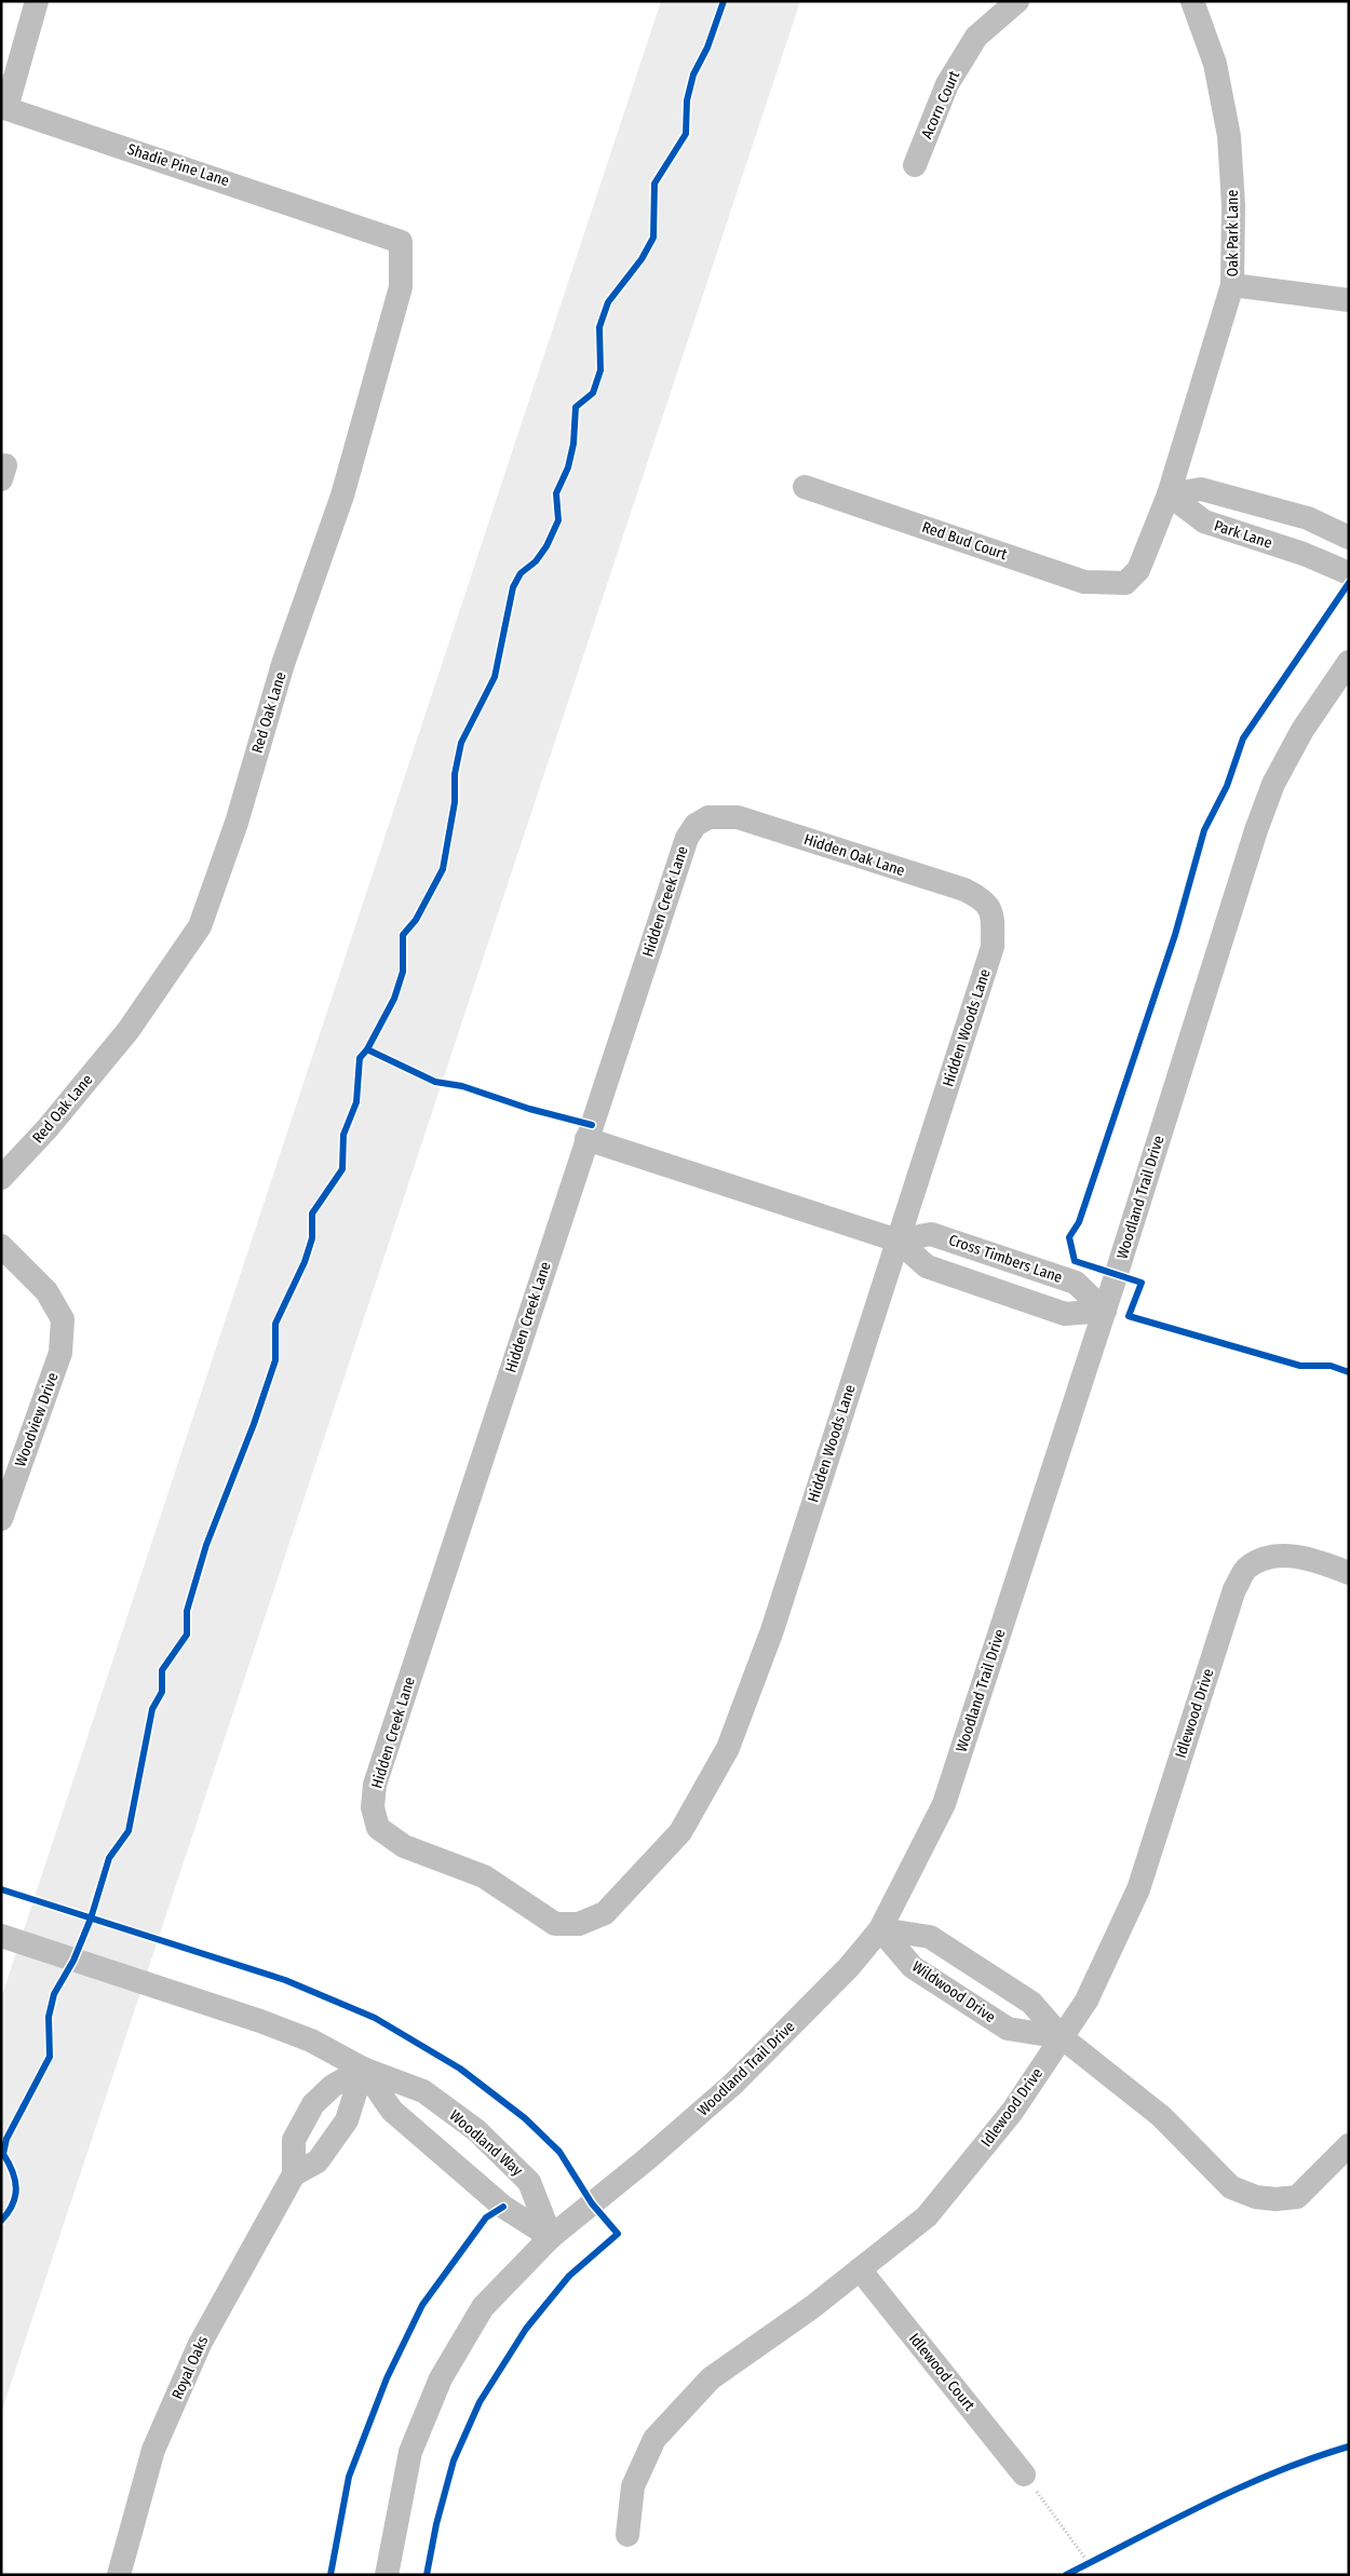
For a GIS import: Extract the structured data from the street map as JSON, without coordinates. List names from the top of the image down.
{
  "streets": {
    "street": [
      "Acorn Court",
      "Shadie Pine Lane",
      "Oak Park Lane",
      "Park Lane",
      "Red Bud Court",
      "Red Oak Lane",
      "Hidden Oak Lane",
      "Hidden Creek Lane",
      "Hidden Woods Lane",
      "Woodland Trail Drive",
      "Cross Timbers Lane",
      "Woodview Drive",
      "Idlewood Drive",
      "Wildwood Drive",
      "Woodland Way",
      "Royal Oaks",
      "Idlewood Court"
    ]
  },
  "crossings": [
    ["Shadie Pine Lane", "Red Oak Lane"],
    ["Oak Park Lane", "Park Lane"],
    ["Oak Park Lane", "Red Bud Court"],
    ["Hidden Oak Lane", "Hidden Creek Lane"],
    ["Hidden Oak Lane", "Hidden Woods Lane"],
    ["Hidden Creek Lane", "Hidden Woods Lane"],
    ["Hidden Creek Lane", "Cross Timbers Lane"],
    ["Hidden Woods Lane", "Cross Timbers Lane"],
    ["Woodland Trail Drive", "Cross Timbers Lane"],
    ["Woodland Trail Drive", "Wildwood Drive"],
    ["Woodland Trail Drive", "Woodland Way"],
    ["Idlewood Drive", "Wildwood Drive"],
    ["Idlewood Drive", "Idlewood Court"],
    ["Woodland Way", "Royal Oaks"]
  ]
}
